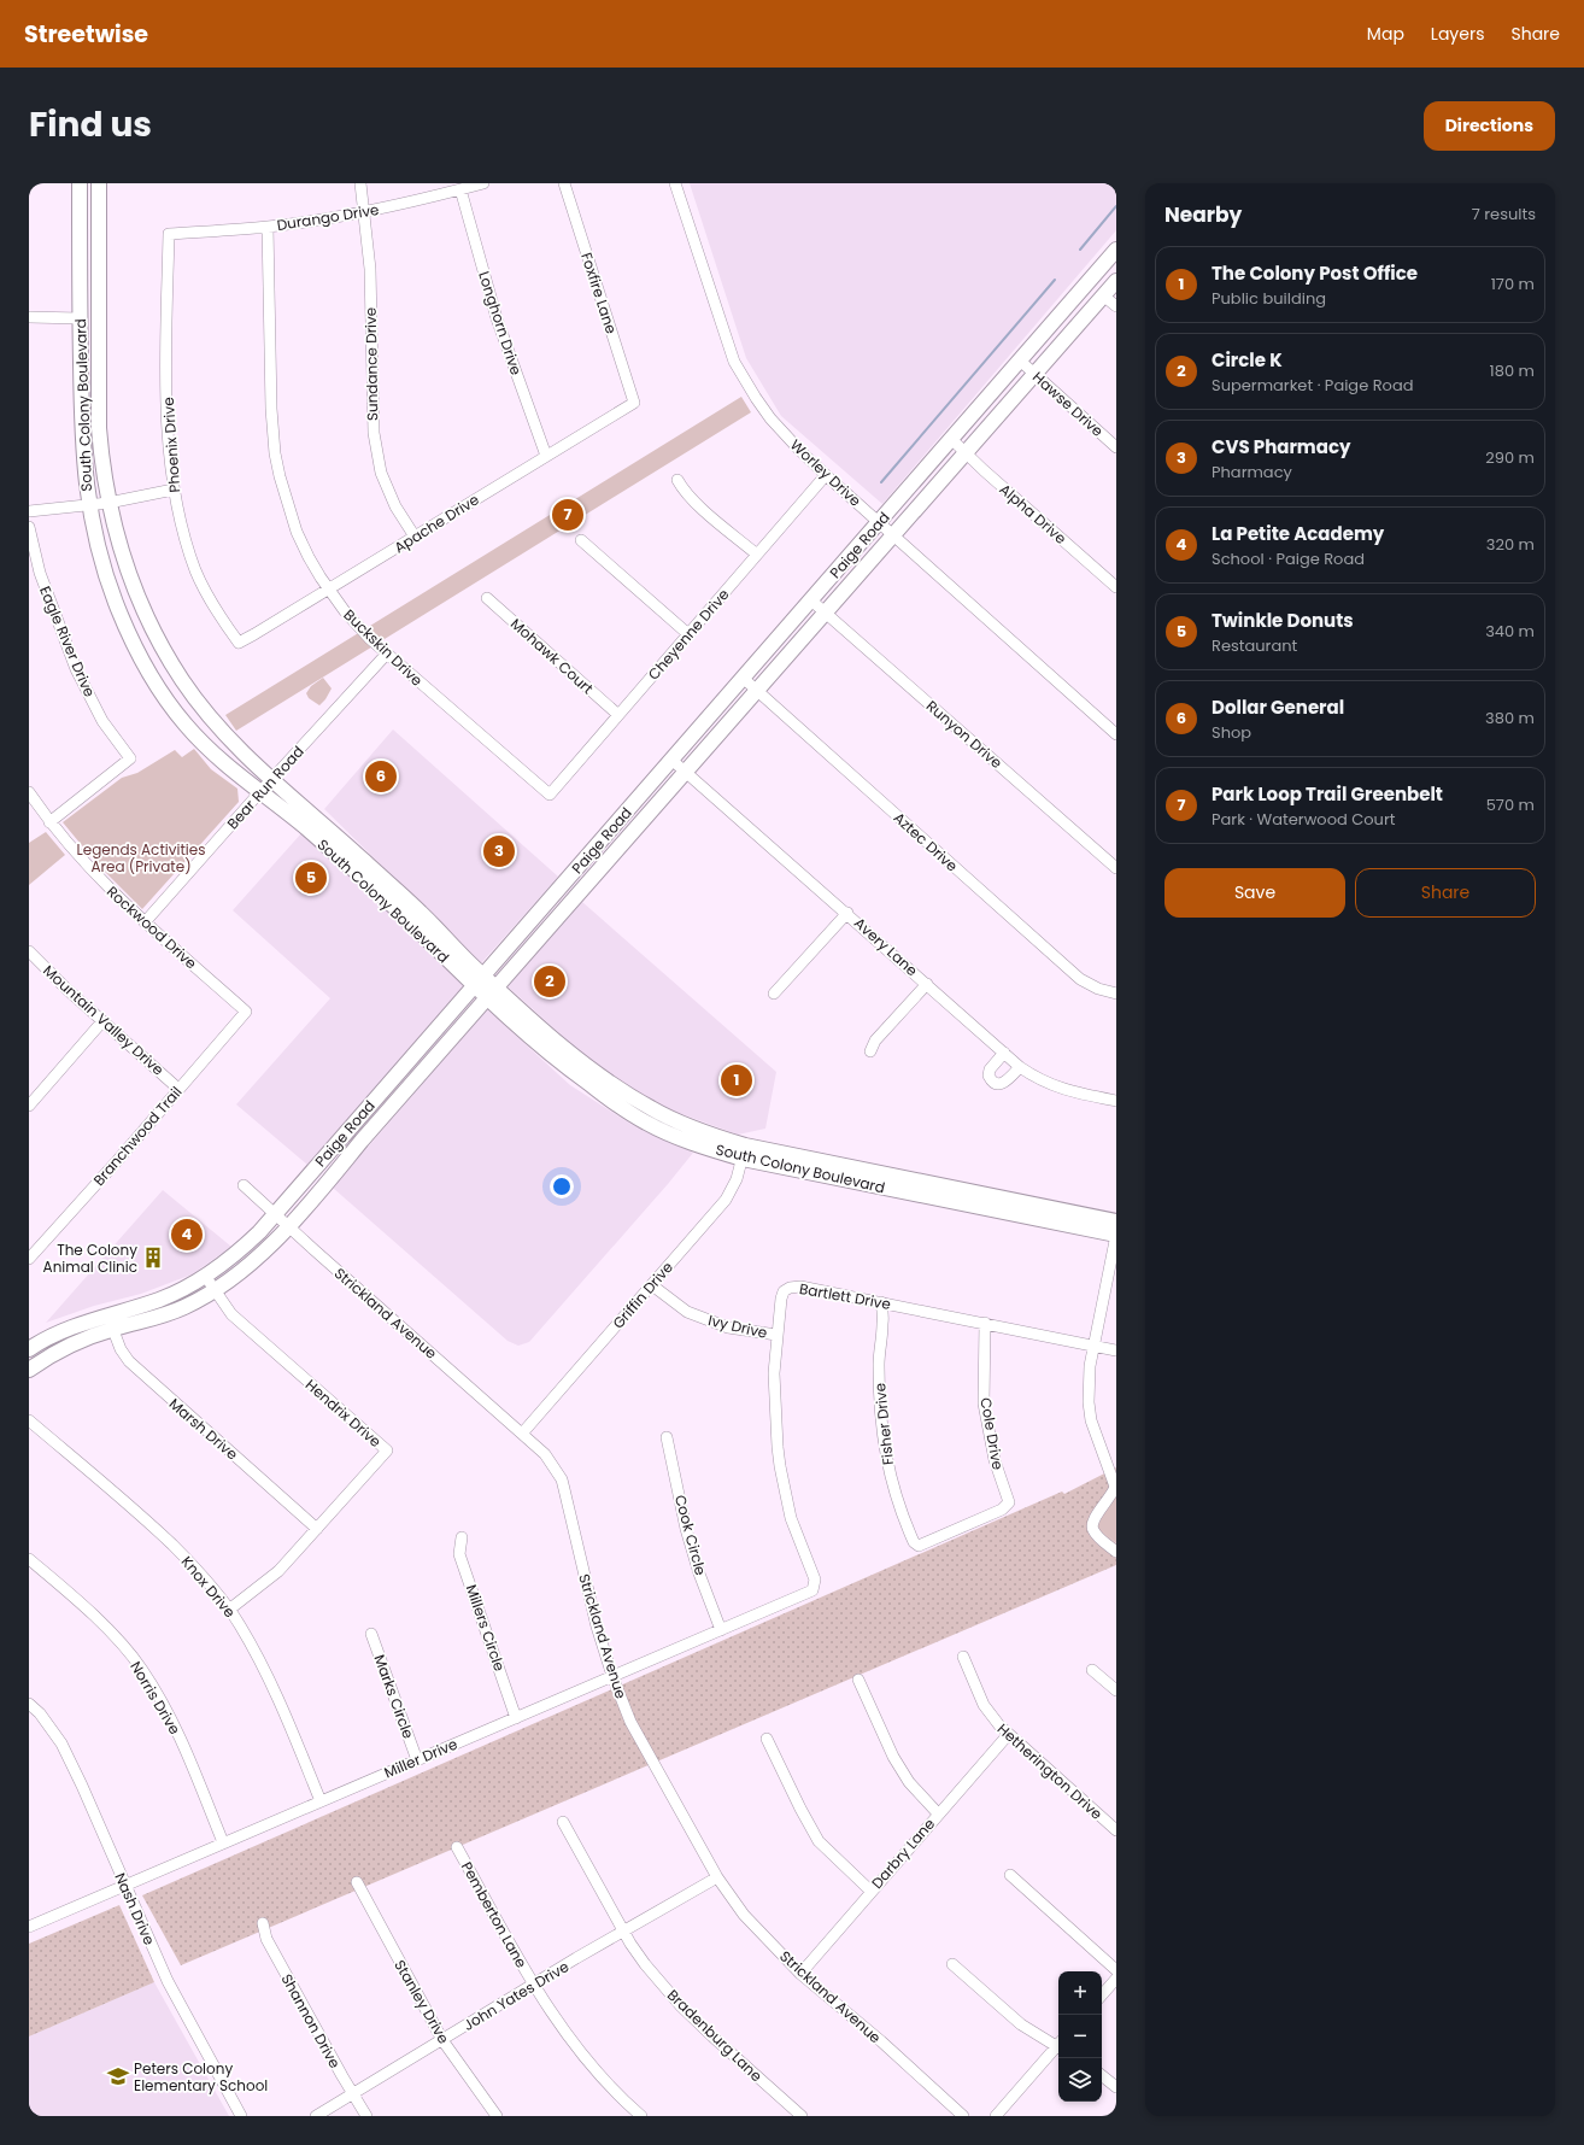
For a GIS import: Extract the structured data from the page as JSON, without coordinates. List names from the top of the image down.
{
  "streets": {
    "main road": ["South Colony Boulevard", "Paige Road"],
    "street": [
      "Durango Drive",
      "Foxfire Lane",
      "Longhorn Drive",
      "Sundance Drive",
      "Hawse Drive",
      "Phoenix Drive",
      "Worley Drive",
      "Alpha Drive",
      "Apache Drive",
      "Cheyenne Drive",
      "Eagle River Drive",
      "Buckskin Drive",
      "Mohawk Court",
      "Runyon Drive",
      "Bear Run Road",
      "Aztec Drive",
      "Rockwood Drive",
      "Avery Lane",
      "Mountain Valley Drive",
      "Branchwood Trail",
      "Griffin Drive",
      "Bartlett Drive",
      "Strickland Avenue",
      "Ivy Drive",
      "Hendrix Drive",
      "Fisher Drive",
      "Marsh Drive",
      "Cole Drive",
      "Cook Circle",
      "Knox Drive",
      "Millers Circle",
      "Marks Circle",
      "Norris Drive",
      "Miller Drive",
      "Hetherington Drive",
      "Darbry Lane",
      "Nash Drive",
      "Pemberton Lane",
      "John Yates Drive",
      "Stanley Drive",
      "Shannon Drive",
      "Bradenburg Lane"
    ]
  },
  "crossings": [
    ["Durango Drive", "Longhorn Drive"],
    ["Durango Drive", "Sundance Drive"],
    ["Durango Drive", "Phoenix Drive"],
    ["Durango Drive", "Buckskin Drive"],
    ["Foxfire Lane", "Apache Drive"],
    ["Longhorn Drive", "Apache Drive"],
    ["Sundance Drive", "Apache Drive"],
    ["Hawse Drive", "Paige Road"],
    ["South Colony Boulevard", "Paige Road"],
    ["South Colony Boulevard", "Bear Run Road"],
    ["South Colony Boulevard", "Griffin Drive"],
    ["Phoenix Drive", "Apache Drive"],
    ["Worley Drive", "Paige Road"],
    ["Worley Drive", "Cheyenne Drive"],
    ["Alpha Drive", "Paige Road"],
    ["Apache Drive", "Buckskin Drive"],
    ["Paige Road", "Runyon Drive"],
    ["Paige Road", "Aztec Drive"],
    ["Paige Road", "Avery Lane"],
    ["Paige Road", "Strickland Avenue"],
    ["Paige Road", "Hendrix Drive"],
    ["Paige Road", "Marsh Drive"],
    ["Cheyenne Drive", "Buckskin Drive"],
    ["Cheyenne Drive", "Mohawk Court"],
    ["Eagle River Drive", "Rockwood Drive"],
    ["Buckskin Drive", "Bear Run Road"],
    ["Bear Run Road", "Rockwood Drive"],
    ["Rockwood Drive", "Branchwood Trail"],
    ["Mountain Valley Drive", "Branchwood Trail"],
    ["Griffin Drive", "Strickland Avenue"],
    ["Griffin Drive", "Ivy Drive"],
    ["Bartlett Drive", "Ivy Drive"],
    ["Bartlett Drive", "Fisher Drive"],
    ["Bartlett Drive", "Cole Drive"],
    ["Bartlett Drive", "Miller Drive"],
    ["Strickland Avenue", "Miller Drive"],
    ["Strickland Avenue", "Darbry Lane"],
    ["Strickland Avenue", "John Yates Drive"],
    ["Hendrix Drive", "Marsh Drive"],
    ["Hendrix Drive", "Knox Drive"],
    ["Fisher Drive", "Cole Drive"],
    ["Cook Circle", "Miller Drive"],
    ["Knox Drive", "Miller Drive"],
    ["Millers Circle", "Miller Drive"],
    ["Marks Circle", "Miller Drive"],
    ["Norris Drive", "Miller Drive"],
    ["Miller Drive", "Nash Drive"],
    ["Hetherington Drive", "Darbry Lane"],
    ["Pemberton Lane", "John Yates Drive"],
    ["John Yates Drive", "Stanley Drive"],
    ["John Yates Drive", "Shannon Drive"],
    ["John Yates Drive", "Bradenburg Lane"]
  ],
  "parks": ["Legends Activities Area (Private)"],
  "places": {
    "building": ["The Colony Animal Clinic"],
    "school or university": ["Peters Colony Elementary School"]
  },
  "page": {
    "header": "Streetwise",
    "nav": ["Map", "Layers", "Share"],
    "title": "Find us",
    "buttons": [
      "Directions",
      ["Save", "Share"]
    ],
    "heading": ["Nearby", "7 results"],
    "list": [
      {
        "mark": "1",
        "name": "The Colony Post Office",
        "note": "Public building",
        "value": "170 m"
      },
      {
        "mark": "2",
        "name": "Circle K",
        "note": "Supermarket · Paige Road",
        "value": "180 m"
      },
      {
        "mark": "3",
        "name": "CVS Pharmacy",
        "note": "Pharmacy",
        "value": "290 m"
      },
      {
        "mark": "4",
        "name": "La Petite Academy",
        "note": "School · Paige Road",
        "value": "320 m"
      },
      {
        "mark": "5",
        "name": "Twinkle Donuts",
        "note": "Restaurant",
        "value": "340 m"
      },
      {
        "mark": "6",
        "name": "Dollar General",
        "note": "Shop",
        "value": "380 m"
      },
      {
        "mark": "7",
        "name": "Park Loop Trail Greenbelt",
        "note": "Park · Waterwood Court",
        "value": "570 m"
      }
    ],
    "pins": [
      "7",
      "6",
      "3",
      "5",
      "2",
      "1",
      "4"
    ],
    "map_buttons": ["+", "−"]
  }
}
